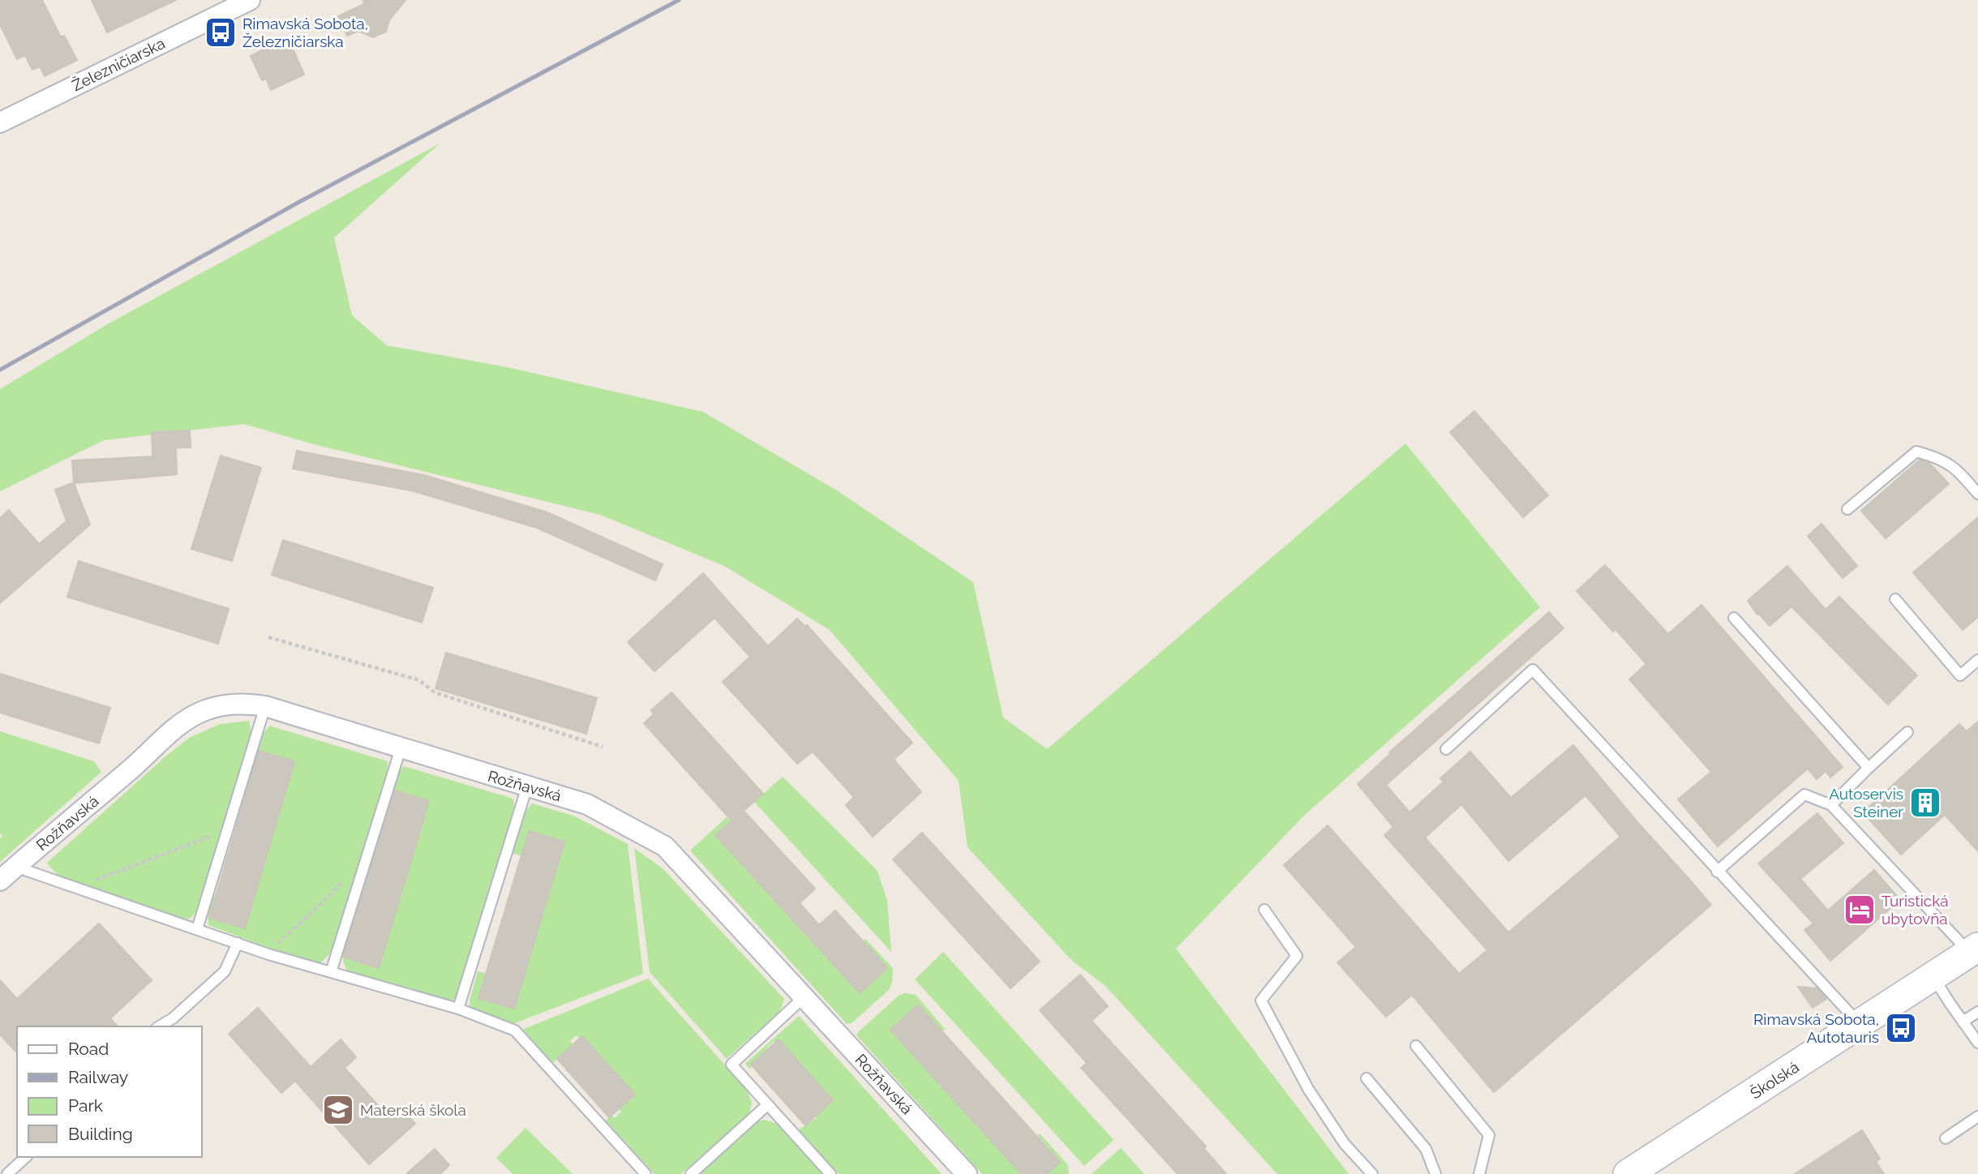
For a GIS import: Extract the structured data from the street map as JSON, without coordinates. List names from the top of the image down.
{
  "streets": {
    "main road": ["Školská"],
    "street": ["Železničiarska", "Rožňavská"]
  },
  "places": {
    "bus stop": ["Rimavská Sobota, Železničiarska", "Rimavská Sobota, Autotauris"],
    "building": ["Autoservis Steiner"],
    "hotel": ["Turistická ubytovňa"],
    "school or university": ["Materská škola"]
  },
  "legend": [
    "Road",
    "Railway",
    "Park",
    "Building"
  ]
}
